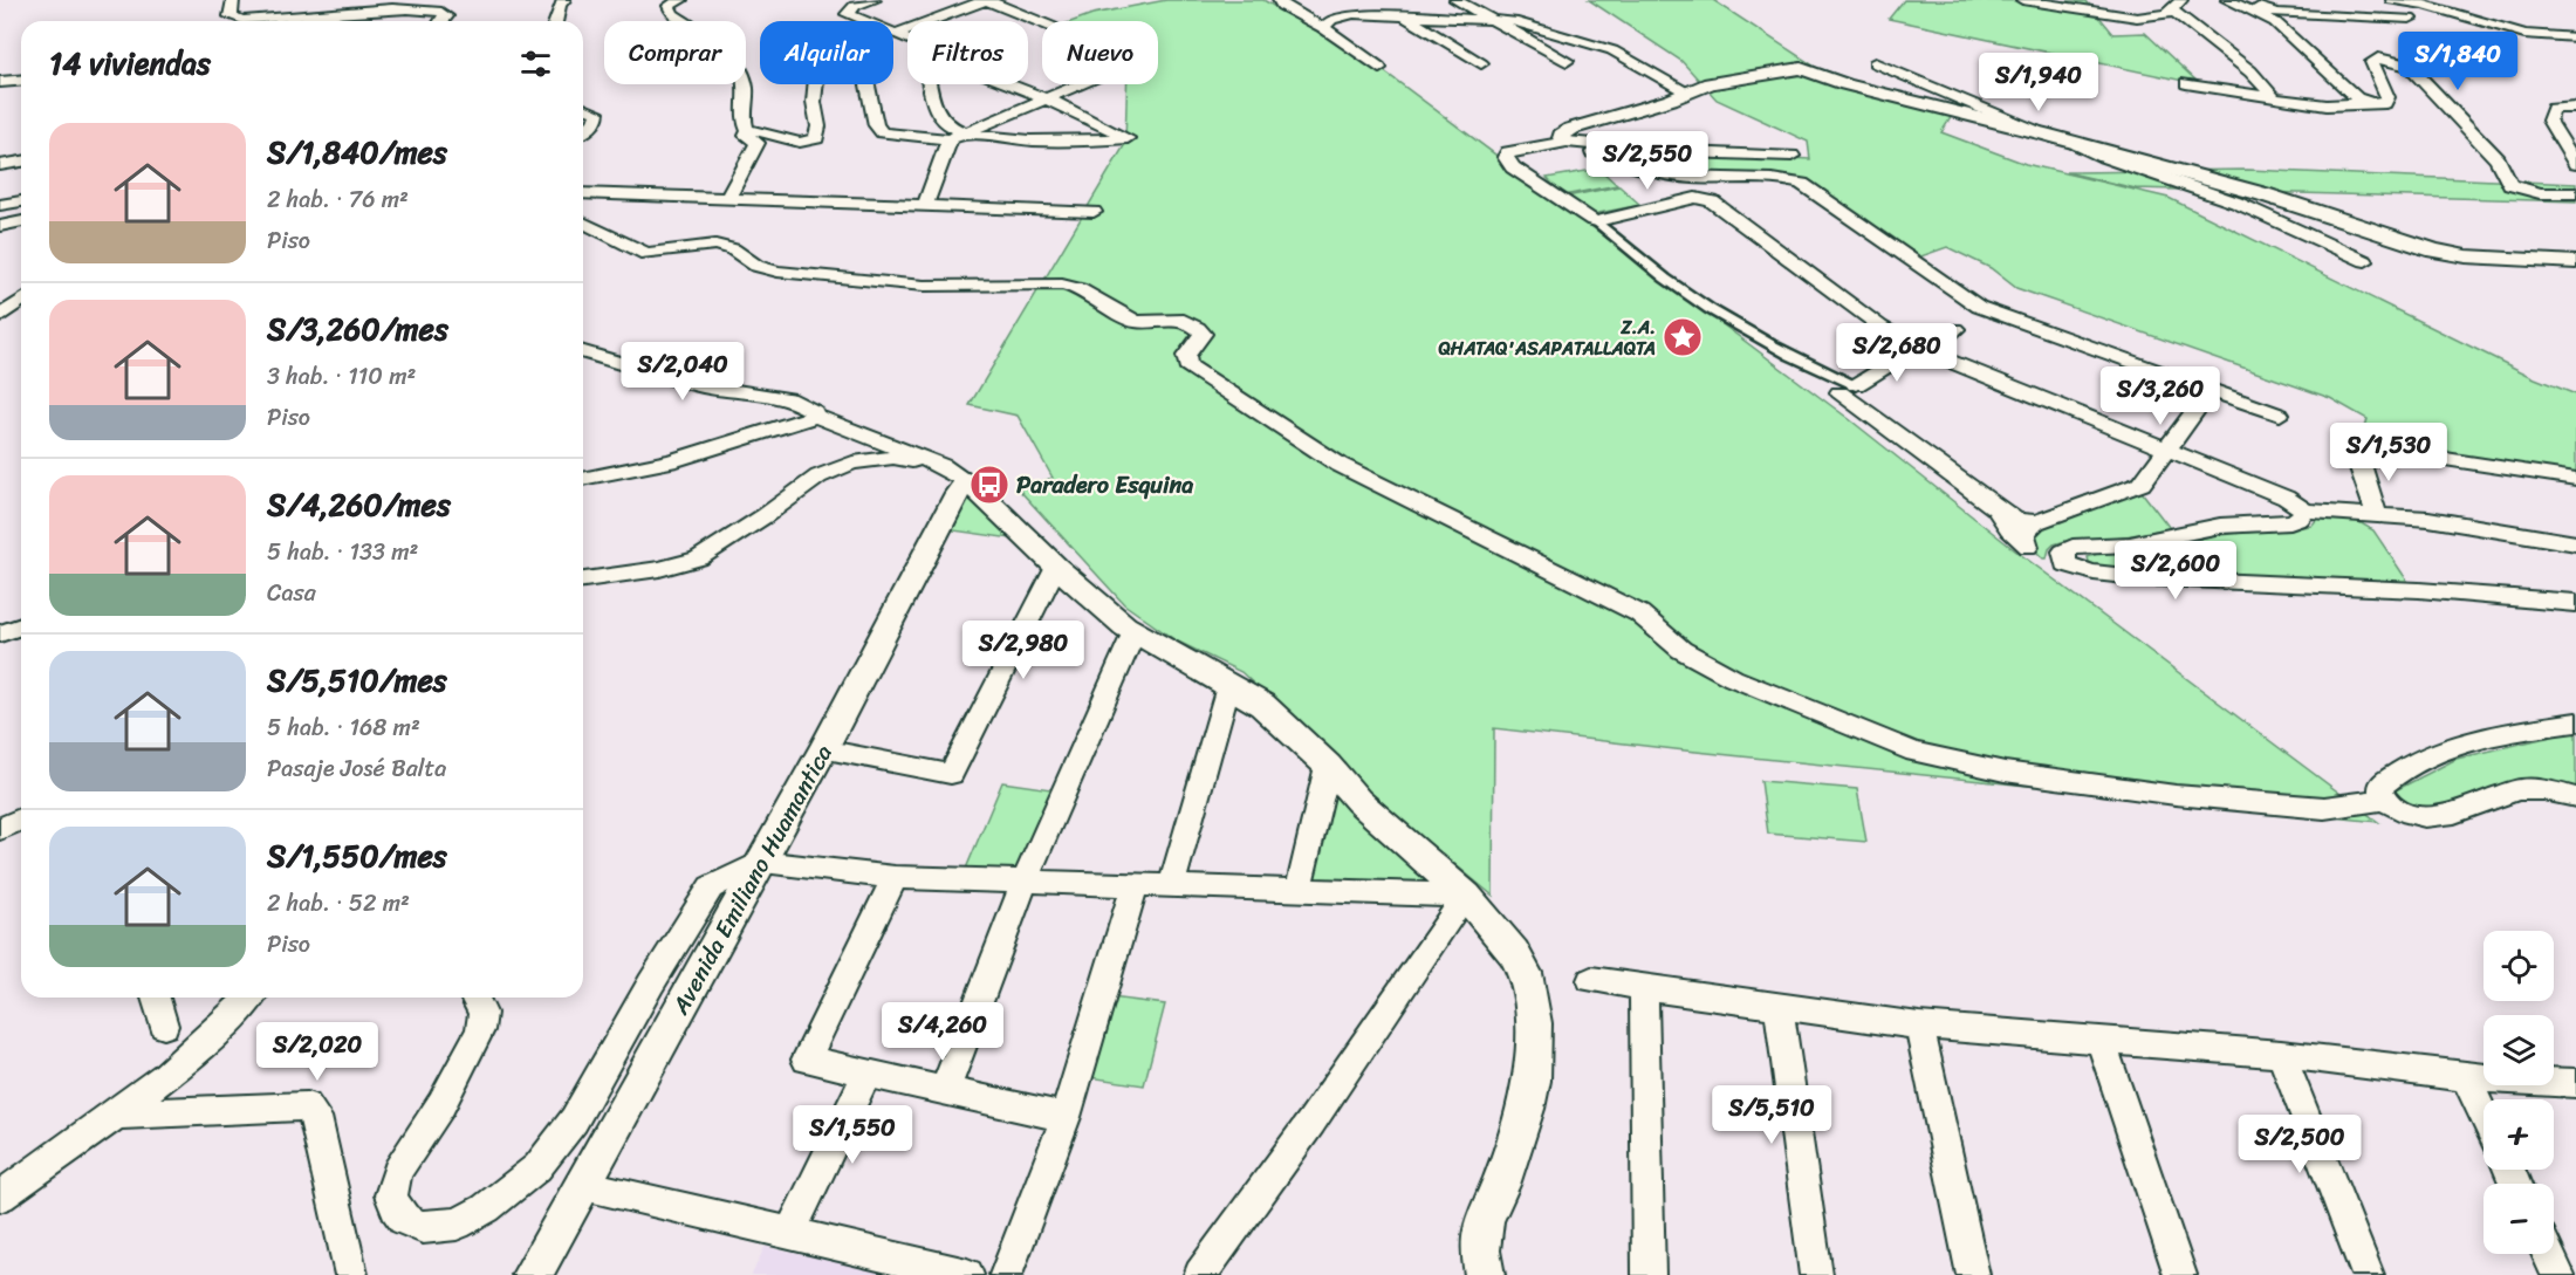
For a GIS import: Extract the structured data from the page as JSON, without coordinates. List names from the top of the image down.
{
  "streets": {
    "street": ["Avenida Emiliano Huamantica"]
  },
  "places": {
    "place": ["Z.A. QHATAQ'ASAPATALLAQTA"],
    "bus stop": ["Paradero Esquina"]
  },
  "page": {
    "chip": [
      "Comprar",
      "Alquilar",
      "Filtros",
      "Nuevo"
    ],
    "heading": "14 viviendas",
    "price": [
      "S/1,840",
      "S/1,940",
      "S/2,550",
      "S/2,680",
      "S/2,040",
      "S/3,260",
      "S/1,530",
      "S/2,600",
      "S/2,980",
      "S/4,260",
      "S/2,020",
      "S/5,510",
      "S/1,550",
      "S/2,500"
    ],
    "list": [
      {
        "name": "S/1,840/mes",
        "note": "2 hab. · 76 m² · Piso"
      },
      {
        "name": "S/3,260/mes",
        "note": "3 hab. · 110 m² · Piso"
      },
      {
        "name": "S/4,260/mes",
        "note": "5 hab. · 133 m² · Casa"
      },
      {
        "name": "S/5,510/mes",
        "note": "5 hab. · 168 m² · Pasaje José Balta"
      },
      {
        "name": "S/1,550/mes",
        "note": "2 hab. · 52 m² · Piso"
      }
    ],
    "map_buttons": ["+", "−"]
  }
}
